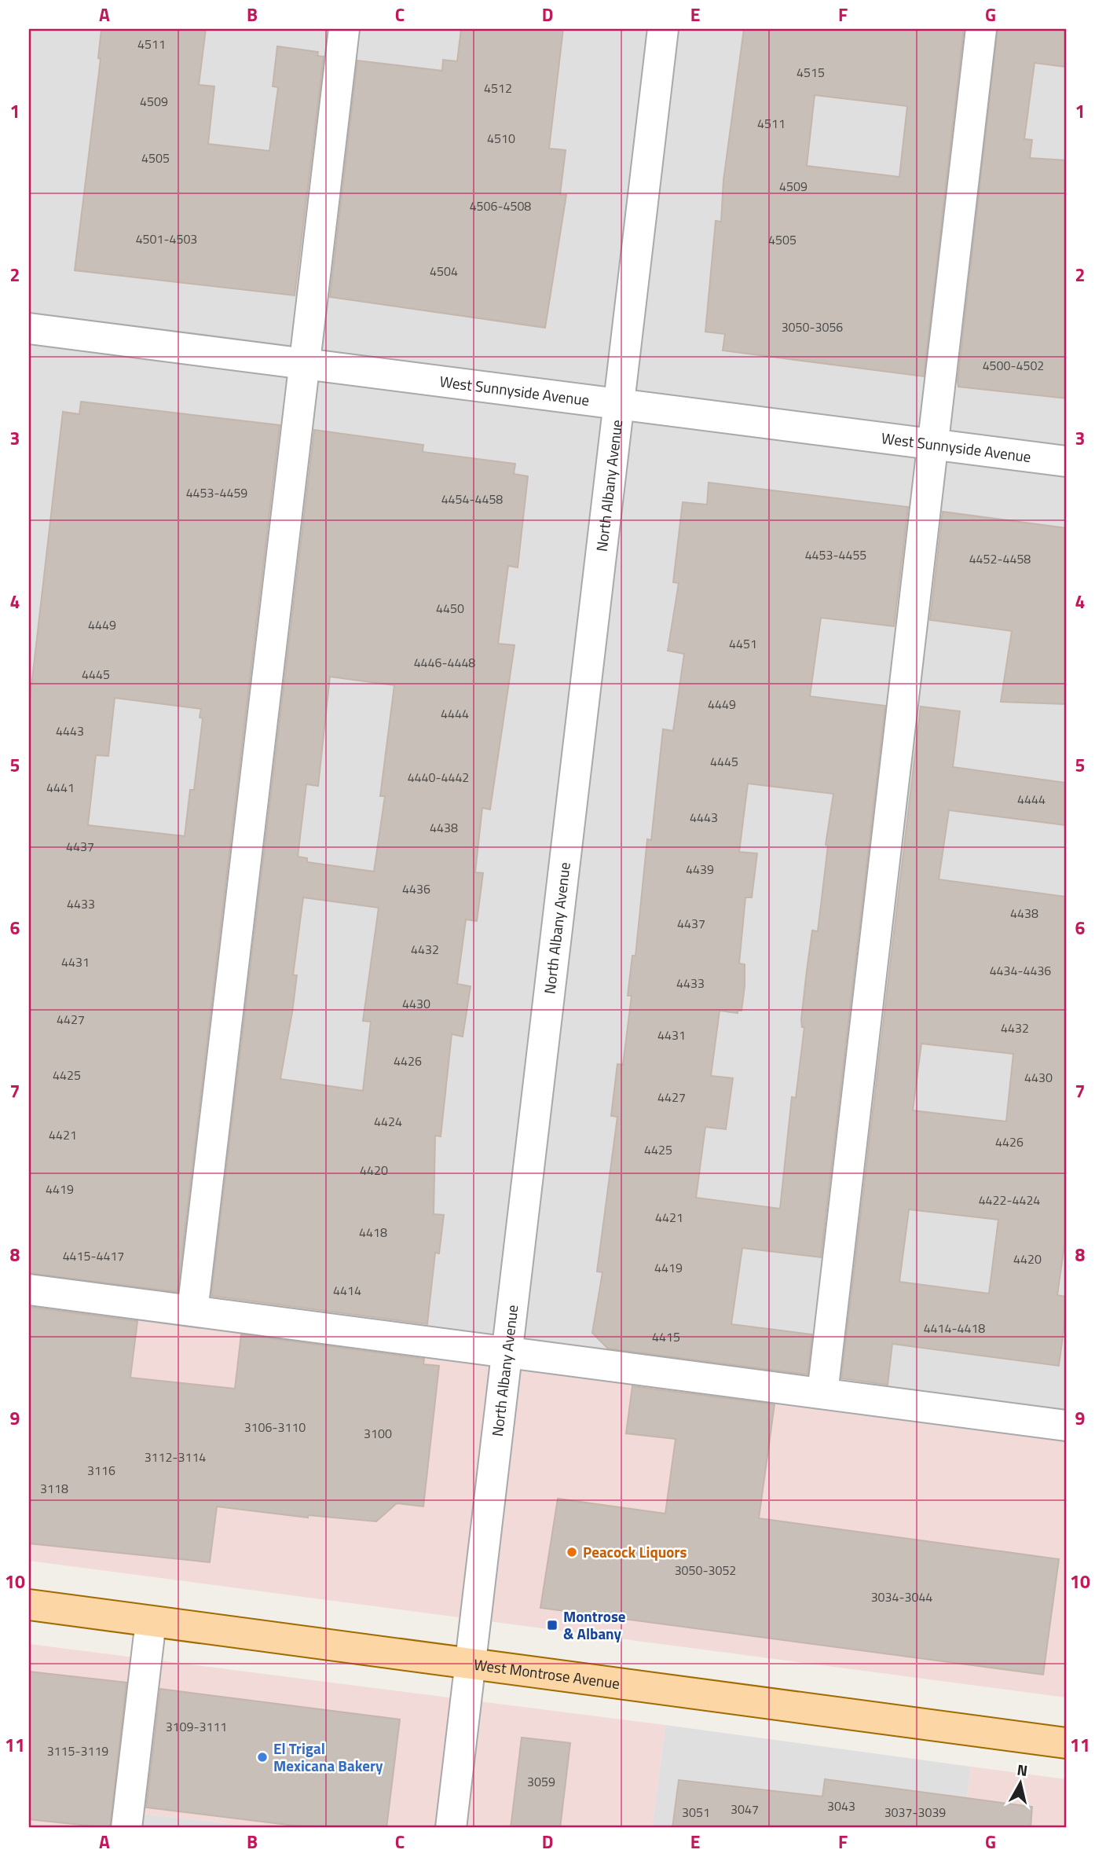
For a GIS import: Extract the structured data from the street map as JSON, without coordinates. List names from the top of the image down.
{
  "streets": {
    "main road": ["West Montrose Avenue"],
    "street": ["West Sunnyside Avenue", "North Albany Avenue"]
  },
  "crossings": [
    ["West Sunnyside Avenue", "North Albany Avenue"],
    ["North Albany Avenue", "West Montrose Avenue"]
  ],
  "places": {
    "other": ["Peacock Liquors", "El Trigal Mexicana Bakery"],
    "transit": ["Montrose & Albany"]
  },
  "house_numbers": [
    "4511",
    "4515",
    "4512",
    "4509",
    "4511",
    "4510",
    "4505",
    "4509",
    "4506-4508",
    "4501-4503",
    "4505",
    "4504",
    "3050-3056",
    "4500-4502",
    "4453-4459",
    "4454-4458",
    "4453-4455",
    "4452-4458",
    "4450",
    "4449",
    "4451",
    "4446-4448",
    "4445",
    "4449",
    "4444",
    "4443",
    "4445",
    "4440-4442",
    "4441",
    "4444",
    "4443",
    "4438",
    "4437",
    "4439",
    "4436",
    "4433",
    "4438",
    "4437",
    "4432",
    "4431",
    "4434-4436",
    "4433",
    "4430",
    "4427",
    "4432",
    "4431",
    "4426",
    "4425",
    "4430",
    "4427",
    "4424",
    "4421",
    "4426",
    "4425",
    "4420",
    "4419",
    "4422-4424",
    "4421",
    "4418",
    "4415-4417",
    "4420",
    "4419",
    "4414",
    "4414-4418",
    "4415",
    "3106-3110",
    "3100",
    "3112-3114",
    "3116",
    "3118",
    "3050-3052",
    "3034-3044",
    "3109-3111",
    "3115-3119",
    "3059",
    "3043",
    "3047",
    "3051",
    "3037-3039"
  ],
  "north": "top",
  "grid": {
    "columns": [
      "A",
      "B",
      "C",
      "D",
      "E",
      "F",
      "G"
    ],
    "rows": [
      "1",
      "2",
      "3",
      "4",
      "5",
      "6",
      "7",
      "8",
      "9",
      "10",
      "11"
    ]
  }
}
